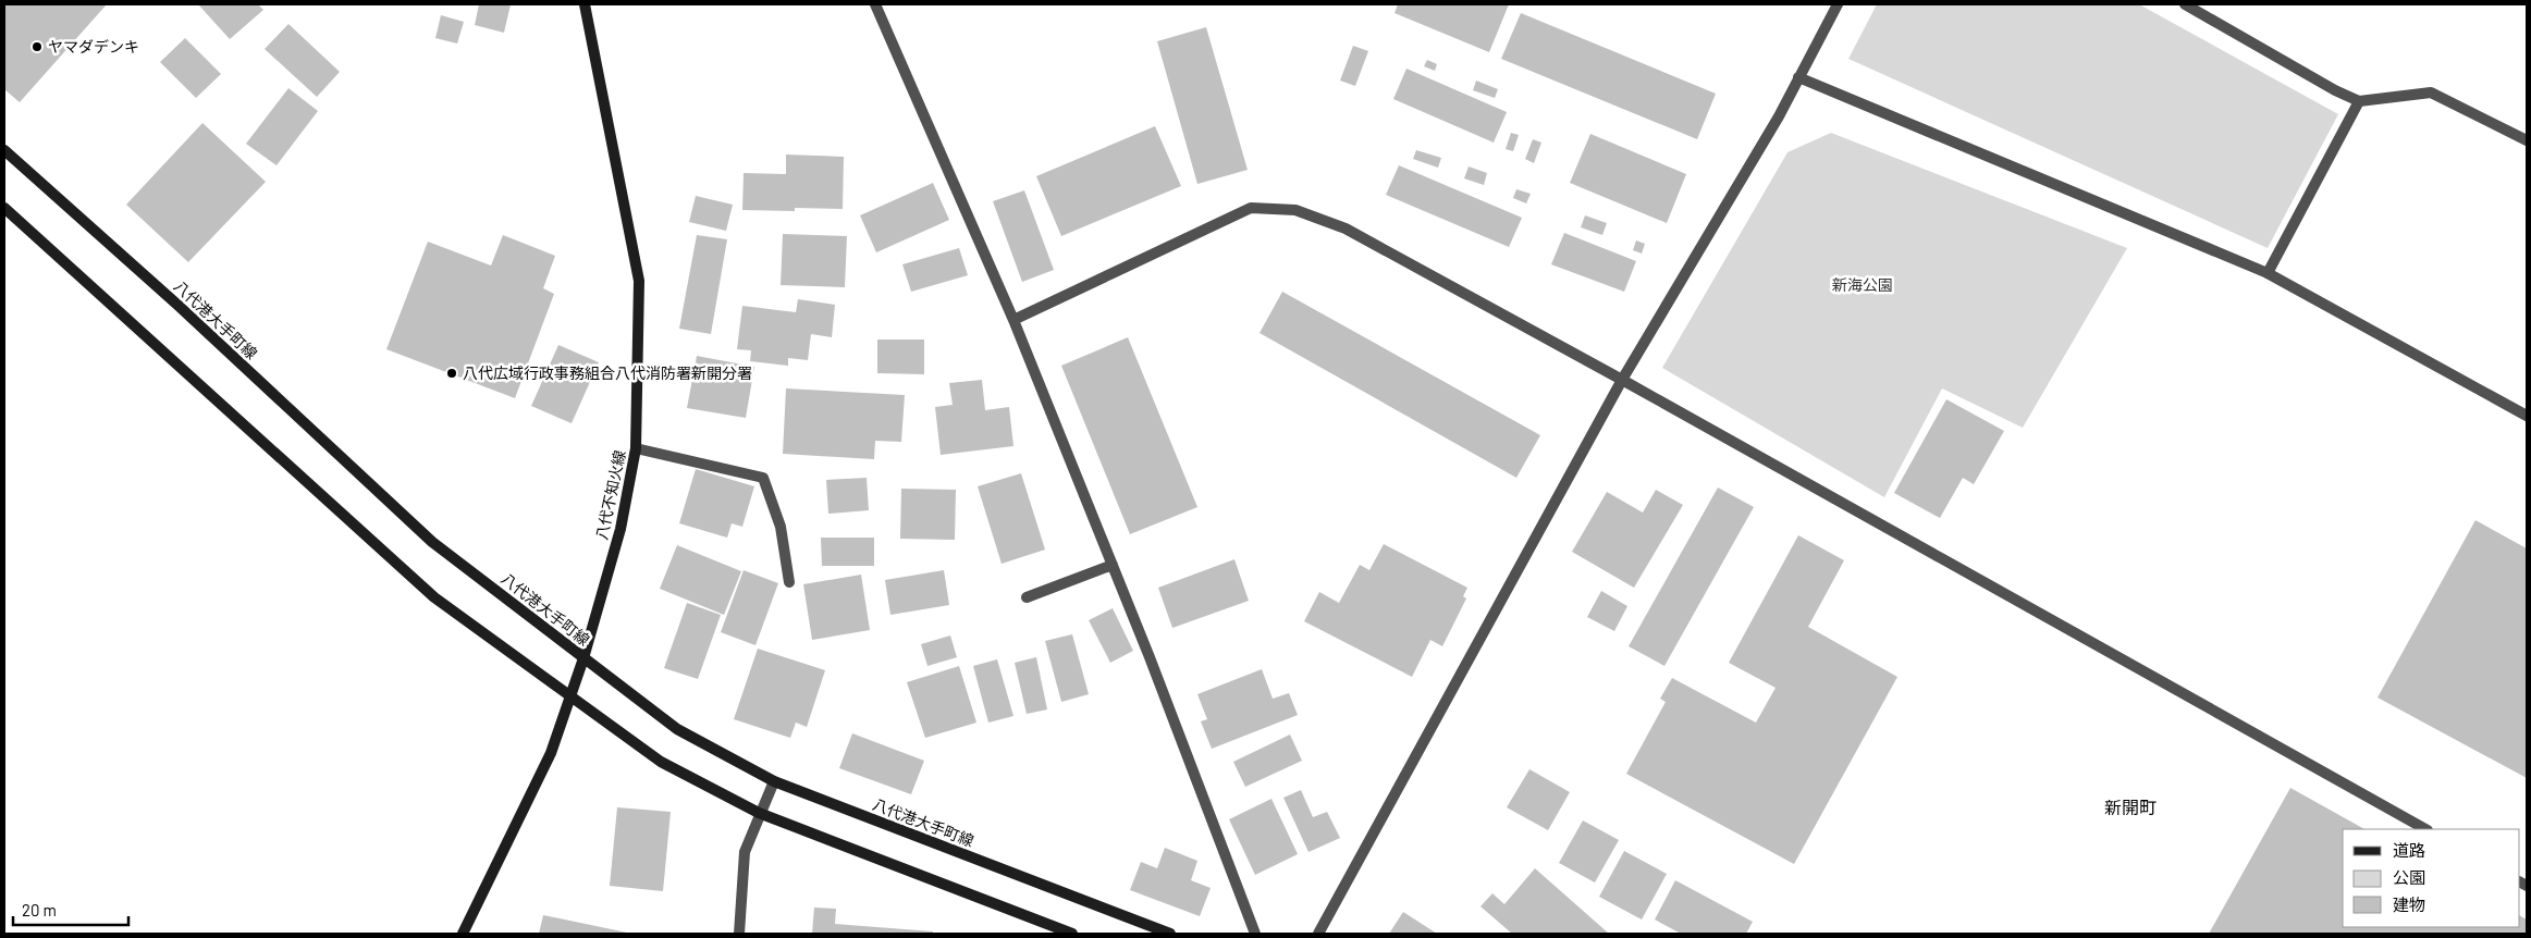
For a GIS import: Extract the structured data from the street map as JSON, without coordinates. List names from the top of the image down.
{
  "streets": {
    "main road": ["八代港大手町線", "八代不知火線"]
  },
  "crossings": [
    ["八代港大手町線", "八代不知火線"]
  ],
  "districts": ["新開町"],
  "parks": ["新海公園"],
  "places": ["ヤマダデンキ", "八代広域行政事務組合八代消防署新開分署"],
  "legend": ["道路", "公園", "建物"],
  "scale_bar": "20 m"
}
